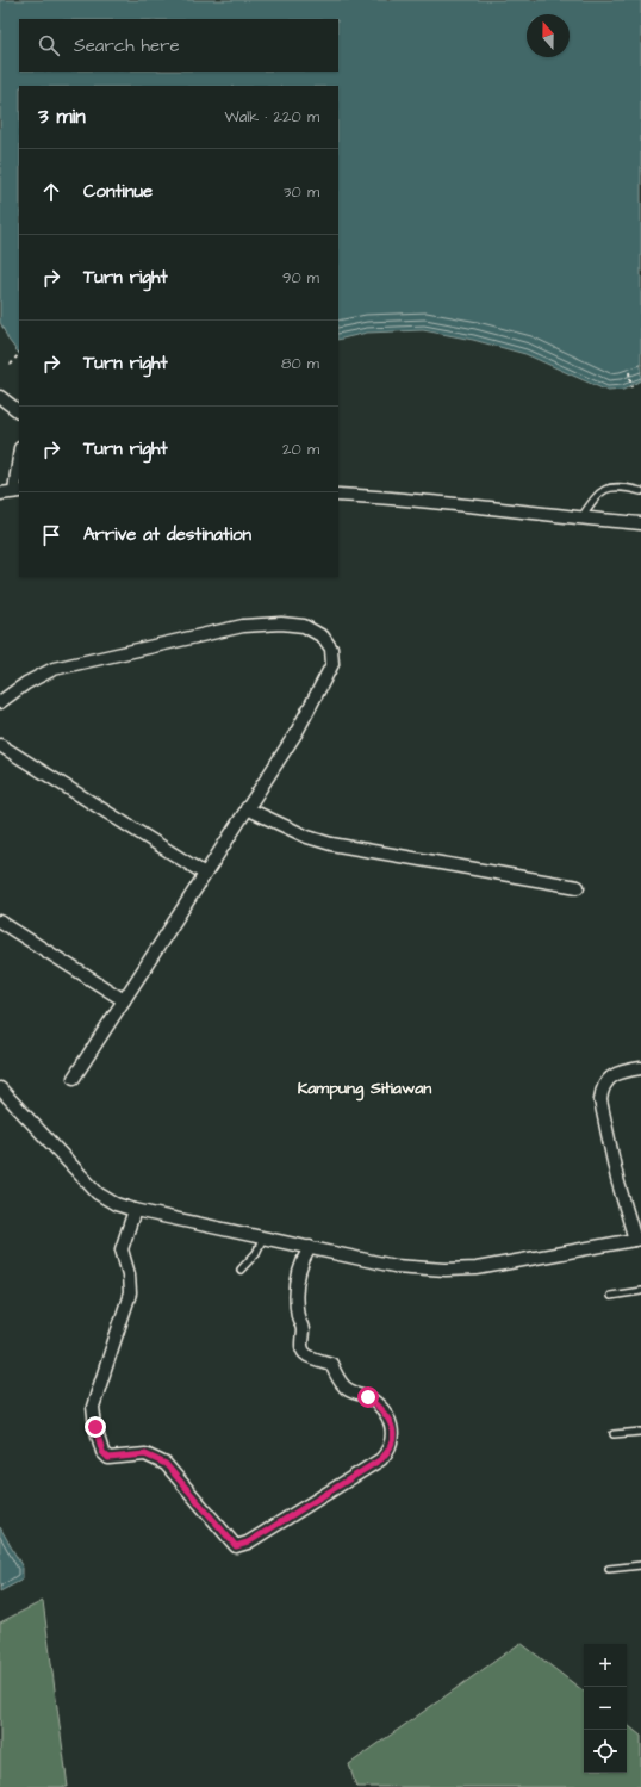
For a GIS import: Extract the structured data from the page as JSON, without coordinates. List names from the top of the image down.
{
  "districts": ["Kampung Sitiawan"],
  "north": "top",
  "page": {
    "search": "Search here",
    "heading": ["3 min", "Walk · 220 m"],
    "list": [
      ["Continue", "30 m"],
      ["Turn right", "90 m"],
      ["Turn right", "80 m"],
      ["Turn right", "20 m"],
      "Arrive at destination"
    ],
    "map_buttons": ["+", "−"]
  }
}
